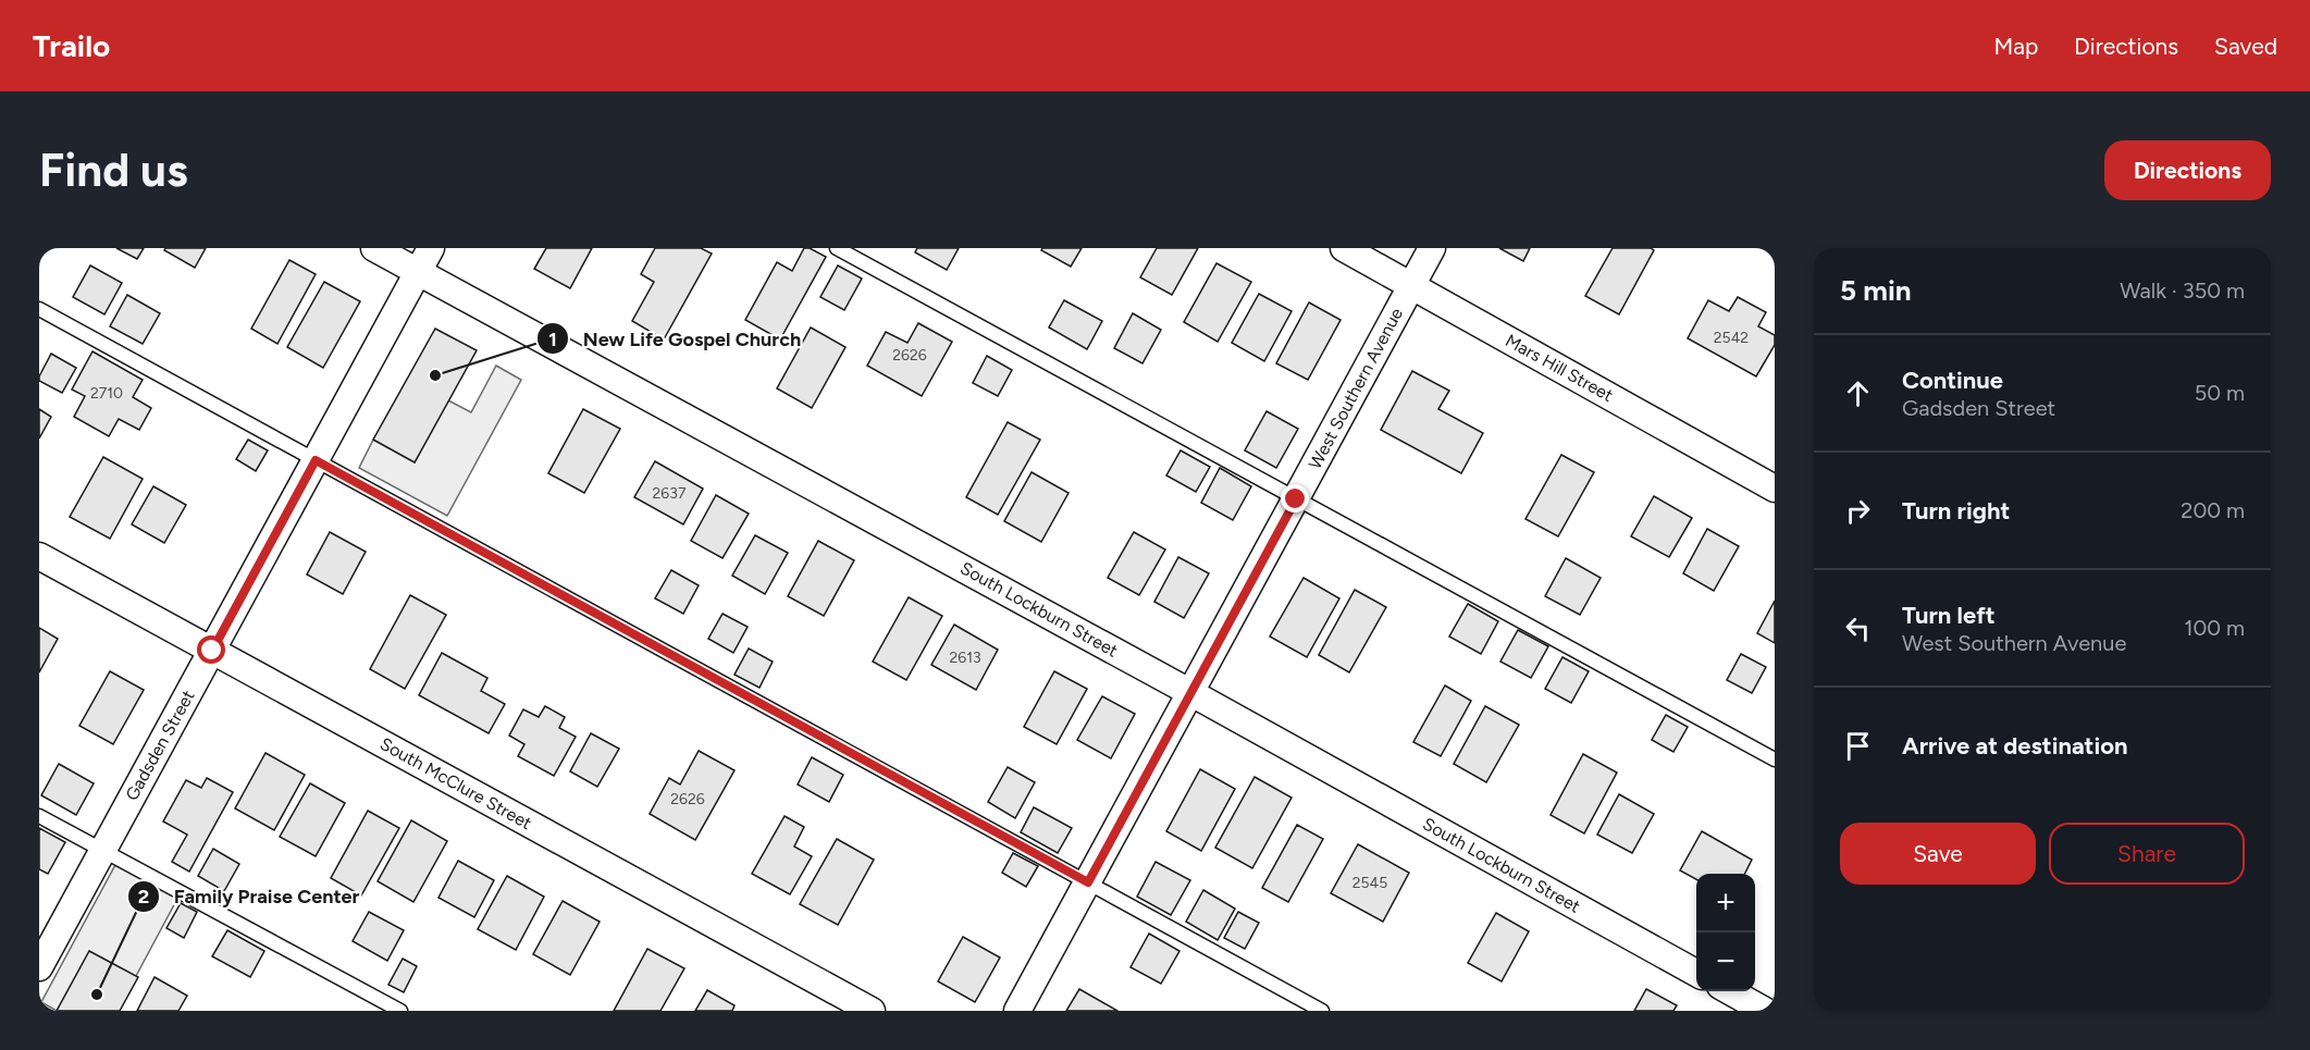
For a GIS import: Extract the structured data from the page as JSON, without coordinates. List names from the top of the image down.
{
  "streets": {
    "street": [
      "Mars Hill Street",
      "West Southern Avenue",
      "South Lockburn Street",
      "Gadsden Street",
      "South McClure Street"
    ]
  },
  "crossings": [
    ["Mars Hill Street", "West Southern Avenue"],
    ["West Southern Avenue", "South Lockburn Street"],
    ["South Lockburn Street", "Gadsden Street"],
    ["Gadsden Street", "South McClure Street"]
  ],
  "places": ["New Life Gospel Church", "Family Praise Center"],
  "house_numbers": [
    "2542",
    "2626",
    "2710",
    "2637",
    "2613",
    "2626",
    "2545"
  ],
  "page": {
    "header": "Trailo",
    "nav": ["Map", "Directions", "Saved"],
    "buttons": [
      "Directions",
      ["Save", "Share"]
    ],
    "title": "Find us",
    "heading": ["5 min", "Walk · 350 m"],
    "list": [
      ["Continue", "Gadsden Street", "50 m"],
      ["Turn right", "200 m"],
      ["Turn left", "West Southern Avenue", "100 m"],
      "Arrive at destination"
    ],
    "map_buttons": ["+", "−"]
  }
}
